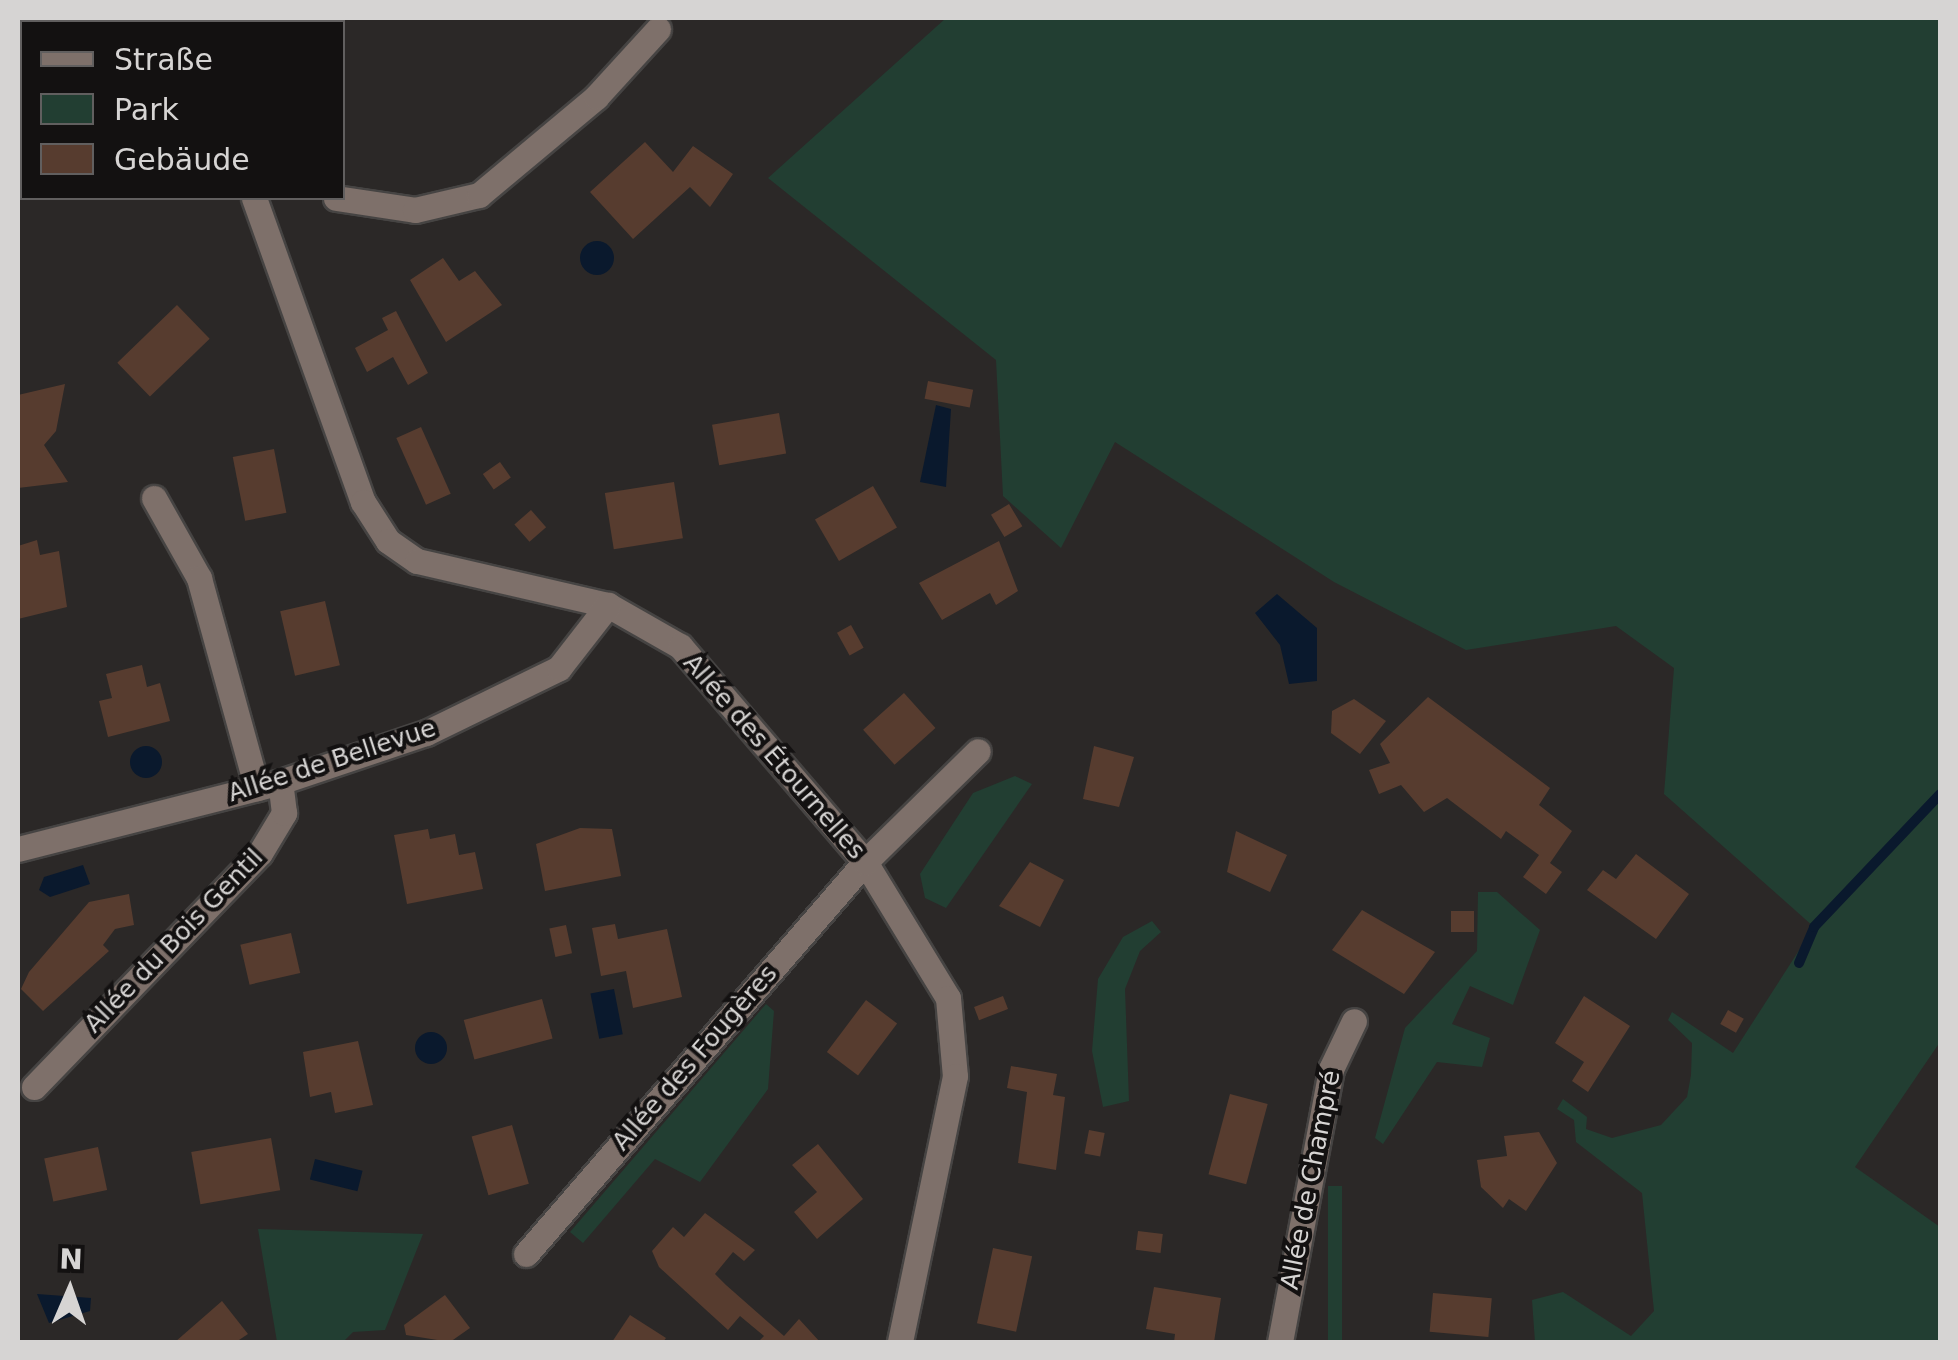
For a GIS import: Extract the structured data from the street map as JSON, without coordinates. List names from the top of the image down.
{
  "streets": {
    "street": [
      "Allée des Étournelles",
      "Allée de Bellevue",
      "Allée du Bois Gentil",
      "Allée des Fougères",
      "Allée de Champré"
    ]
  },
  "crossings": [
    ["Allée des Étournelles", "Allée de Bellevue"],
    ["Allée des Étournelles", "Allée des Fougères"],
    ["Allée de Bellevue", "Allée du Bois Gentil"]
  ],
  "legend": ["Straße", "Park", "Gebäude"],
  "north": "top"
}
